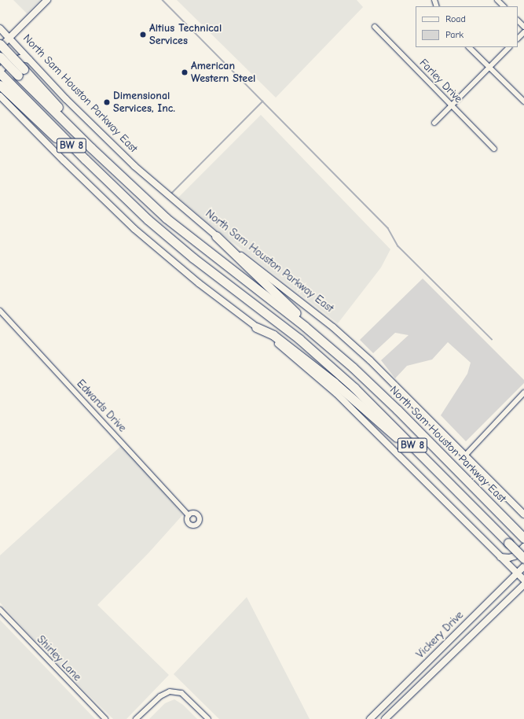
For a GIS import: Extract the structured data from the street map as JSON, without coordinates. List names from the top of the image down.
{
  "streets": {
    "highway": ["North Sam Houston Parkway East", "BW 8"],
    "main road": ["Vickery Drive"],
    "street": ["Farley Drive", "Edwards Drive", "Shirley Lane"]
  },
  "places": ["Altius Technical Services", "American Western Steel", "Dimensional Services, Inc."],
  "legend": ["Road", "Park"]
}
